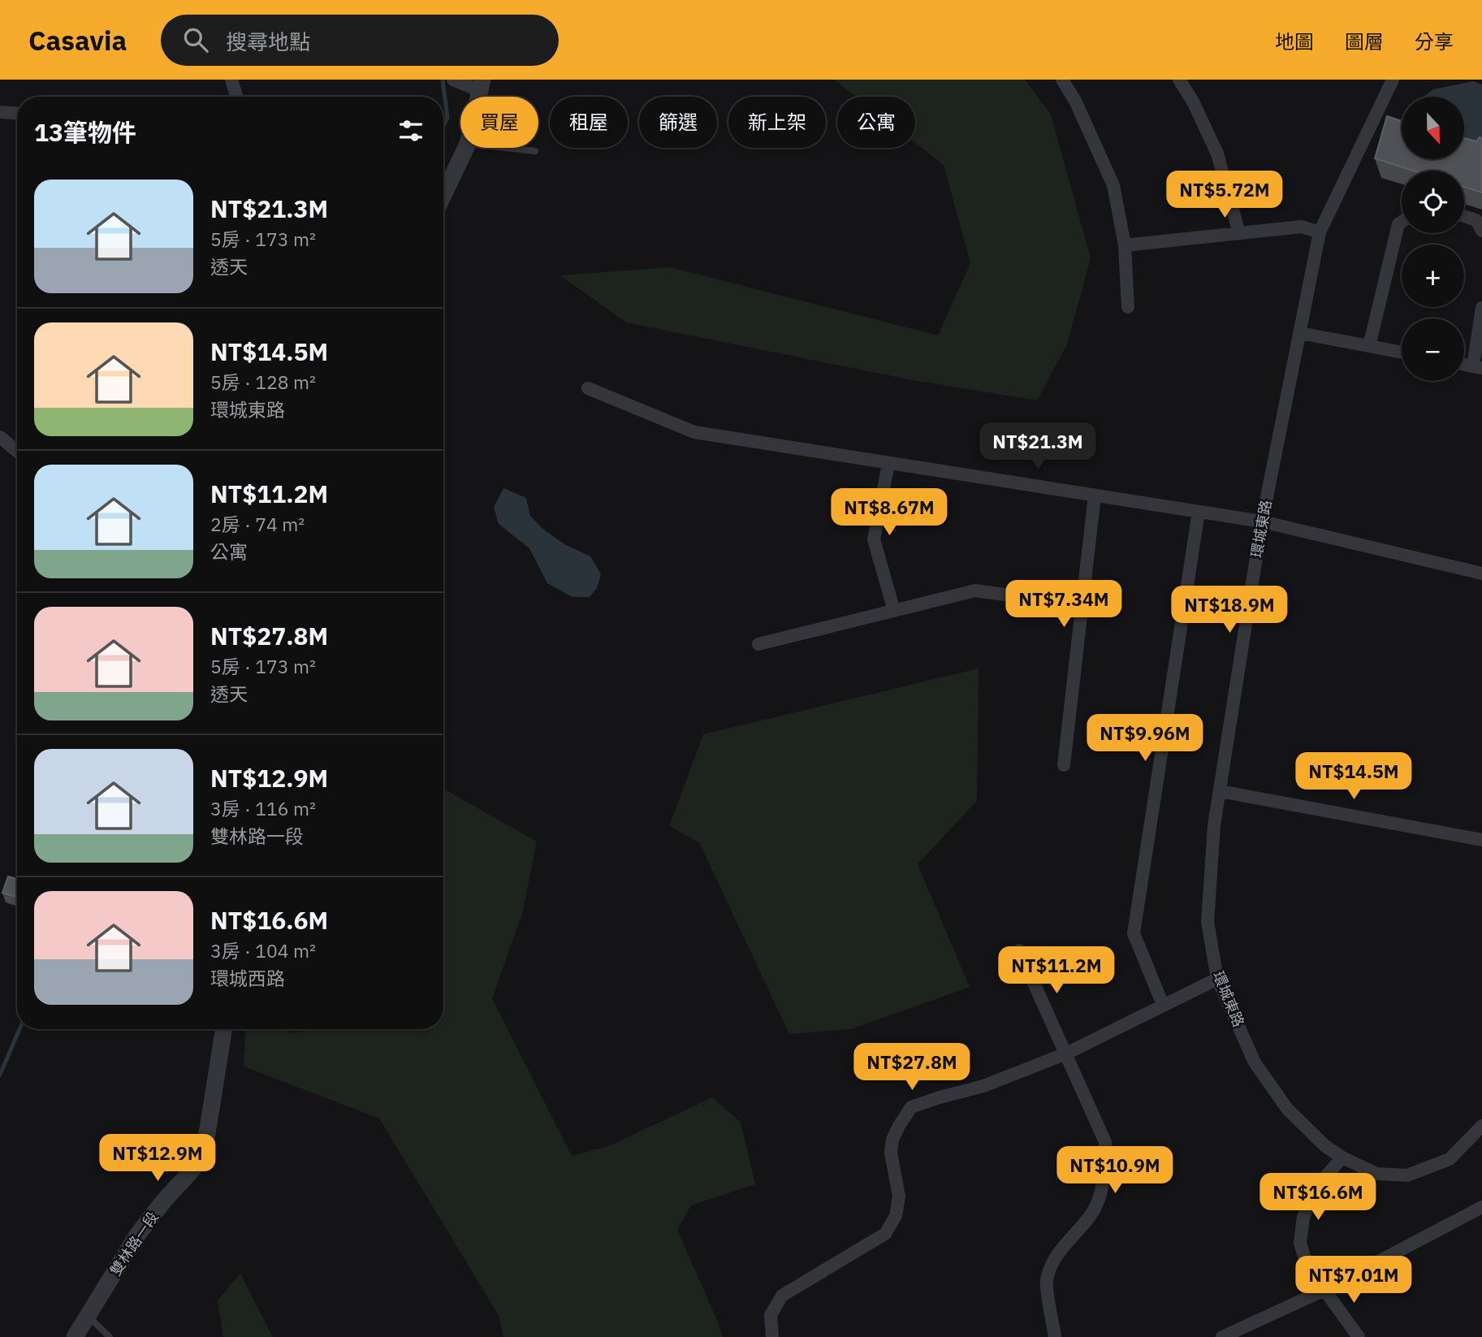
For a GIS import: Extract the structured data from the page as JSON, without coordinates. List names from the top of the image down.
{
  "streets": {
    "street": ["環城東路", "雙林路一段"]
  },
  "north": "bottom",
  "page": {
    "header": "Casavia",
    "search": "搜尋地點",
    "nav": ["地圖", "圖層", "分享"],
    "map_buttons": ["+", "−"],
    "chip": [
      "買屋",
      "租屋",
      "篩選",
      "新上架",
      "公寓"
    ],
    "heading": "13筆物件",
    "list": [
      {
        "name": "NT$21.3M",
        "note": "5房 · 173 m² · 透天"
      },
      {
        "name": "NT$14.5M",
        "note": "5房 · 128 m² · 環城東路"
      },
      {
        "name": "NT$11.2M",
        "note": "2房 · 74 m² · 公寓"
      },
      {
        "name": "NT$27.8M",
        "note": "5房 · 173 m² · 透天"
      },
      {
        "name": "NT$12.9M",
        "note": "3房 · 116 m² · 雙林路一段"
      },
      {
        "name": "NT$16.6M",
        "note": "3房 · 104 m² · 環城西路"
      }
    ],
    "price": [
      "NT$5.72M",
      "NT$21.3M",
      "NT$8.67M",
      "NT$7.34M",
      "NT$18.9M",
      "NT$9.96M",
      "NT$14.5M",
      "NT$11.2M",
      "NT$27.8M",
      "NT$12.9M",
      "NT$10.9M",
      "NT$16.6M",
      "NT$7.01M"
    ]
  }
}
